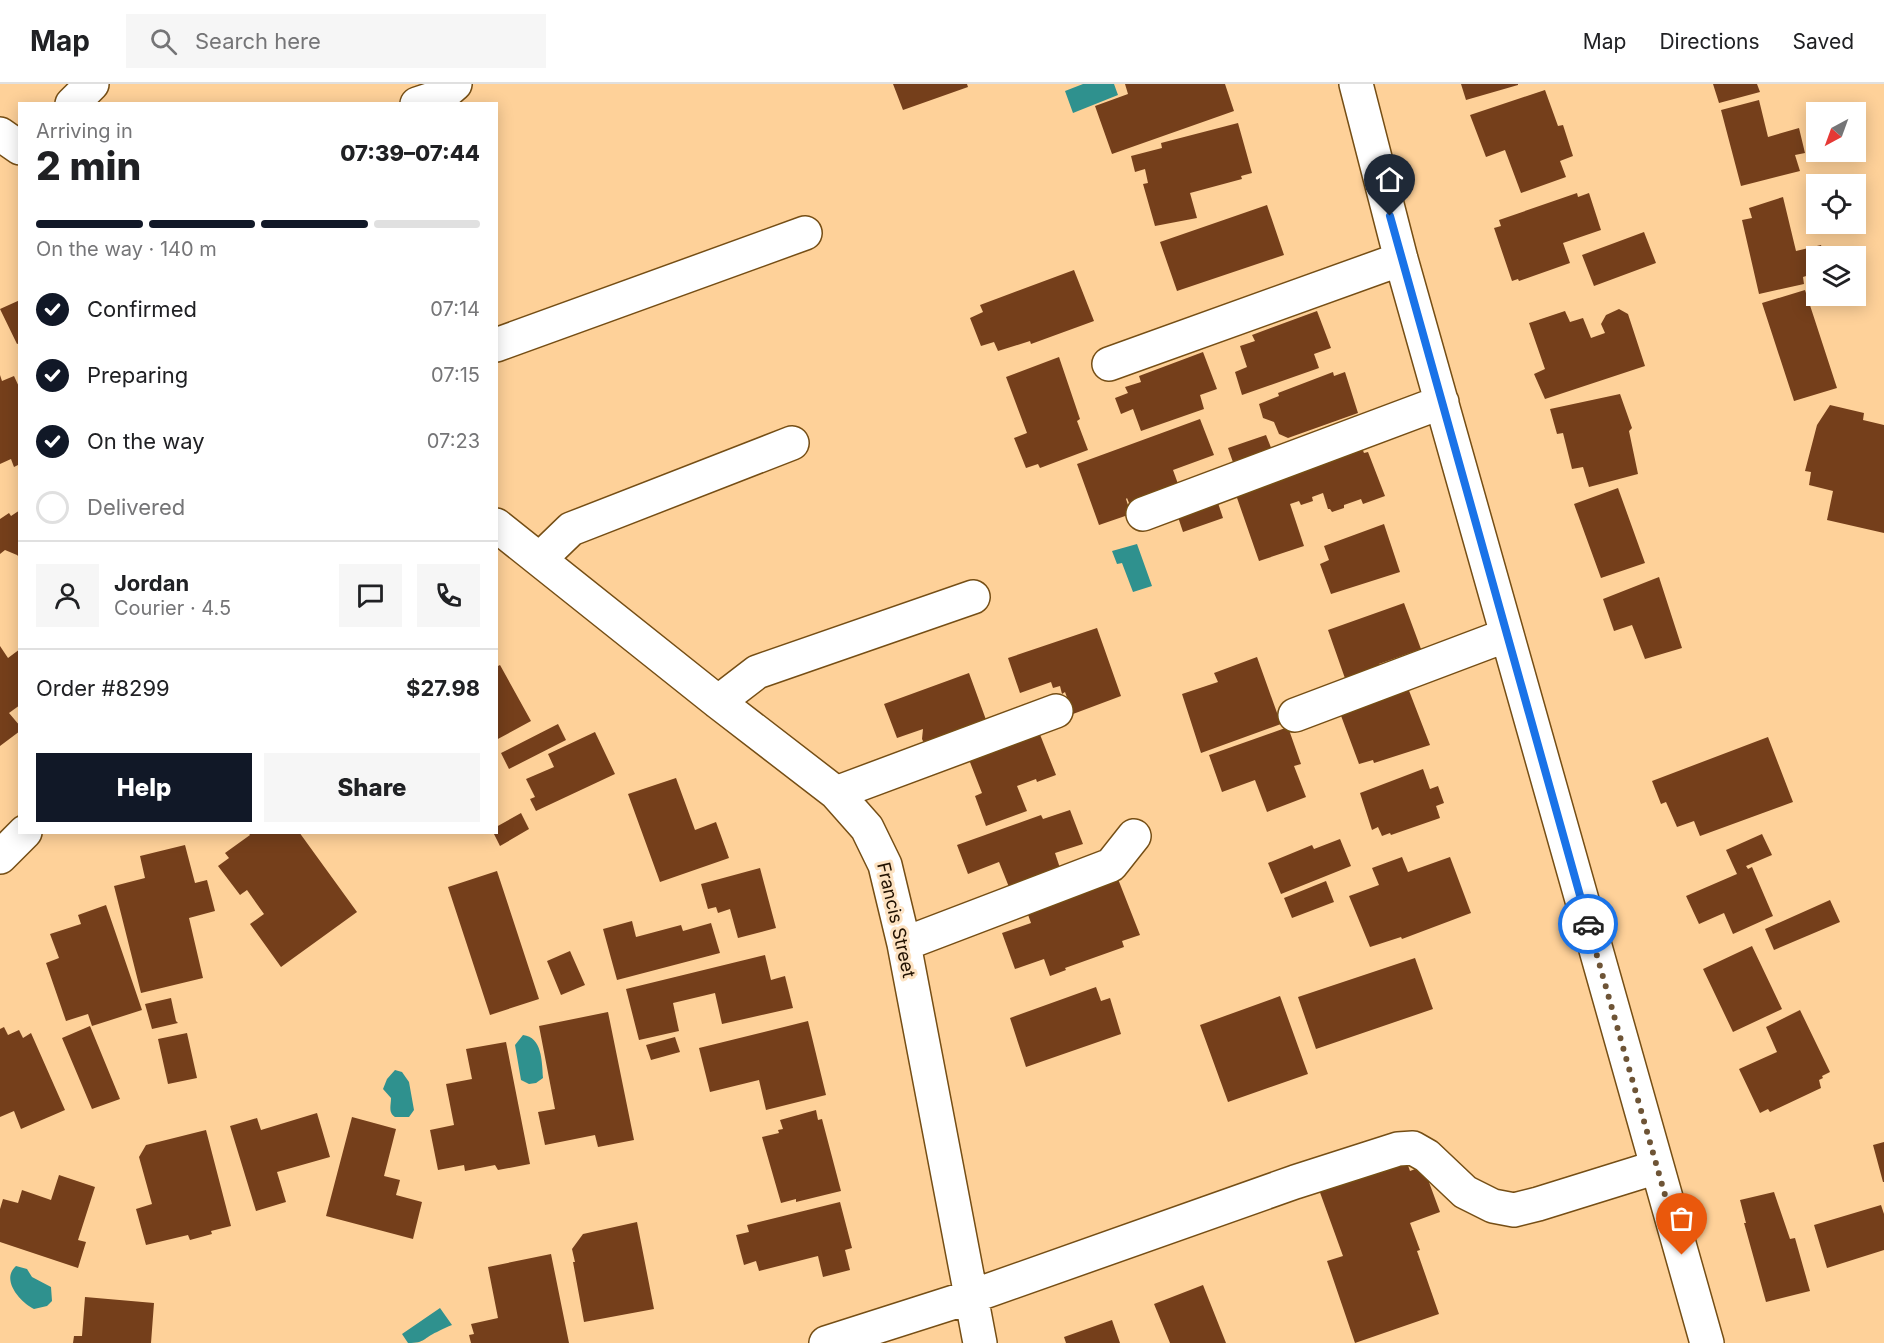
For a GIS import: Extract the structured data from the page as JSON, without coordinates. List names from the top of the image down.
{
  "streets": {
    "street": ["Francis Street"]
  },
  "north": "bottom left",
  "page": {
    "header": "Map",
    "search": "Search here",
    "nav": ["Map", "Directions", "Saved"],
    "heading": ["2 min", "Arriving in", "07:39–07:44"],
    "panel": [
      "Jordan",
      "Courier · 4.5",
      "Order #8299",
      "$27.98"
    ],
    "bar": "On the way · 140 m",
    "list": [
      ["Confirmed", "07:14"],
      ["Preparing", "07:15"],
      ["On the way", "07:23"],
      "Delivered"
    ],
    "buttons": ["Help", "Share"]
  }
}
